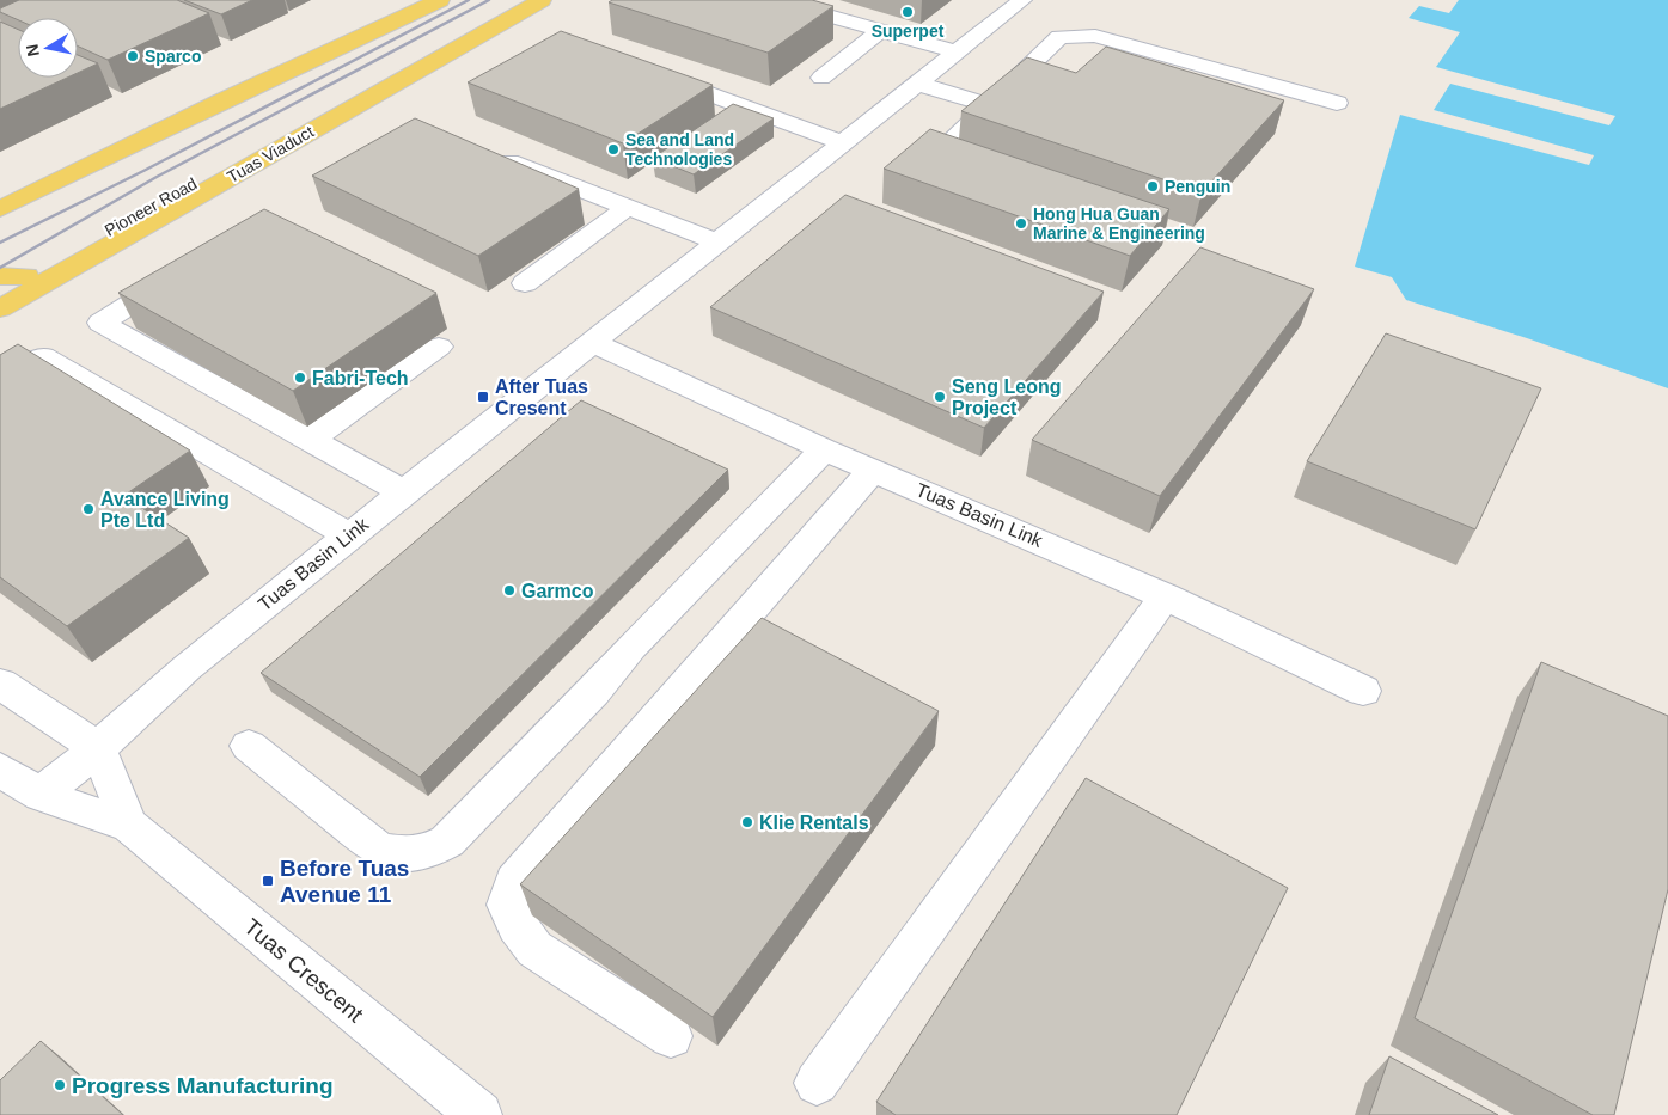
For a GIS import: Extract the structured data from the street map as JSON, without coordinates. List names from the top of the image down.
{
  "streets": {
    "main road": ["Tuas Viaduct", "Pioneer Road"],
    "street": ["Tuas Basin Link", "Tuas Crescent"]
  },
  "crossings": [
    ["Tuas Basin Link", "Tuas Crescent"]
  ],
  "places": {
    "other": [
      "Superpet",
      "Sparco",
      "Sea and Land Technologies",
      "Penguin",
      "Hong Hua Guan Marine & Engineering",
      "Fabri-Tech",
      "Seng Leong Project",
      "Avance Living Pte Ltd",
      "Garmco",
      "Klie Rentals",
      "Progress Manufacturing"
    ],
    "transit": ["After Tuas Cresent", "Before Tuas Avenue 11"]
  },
  "north": "left"
}
